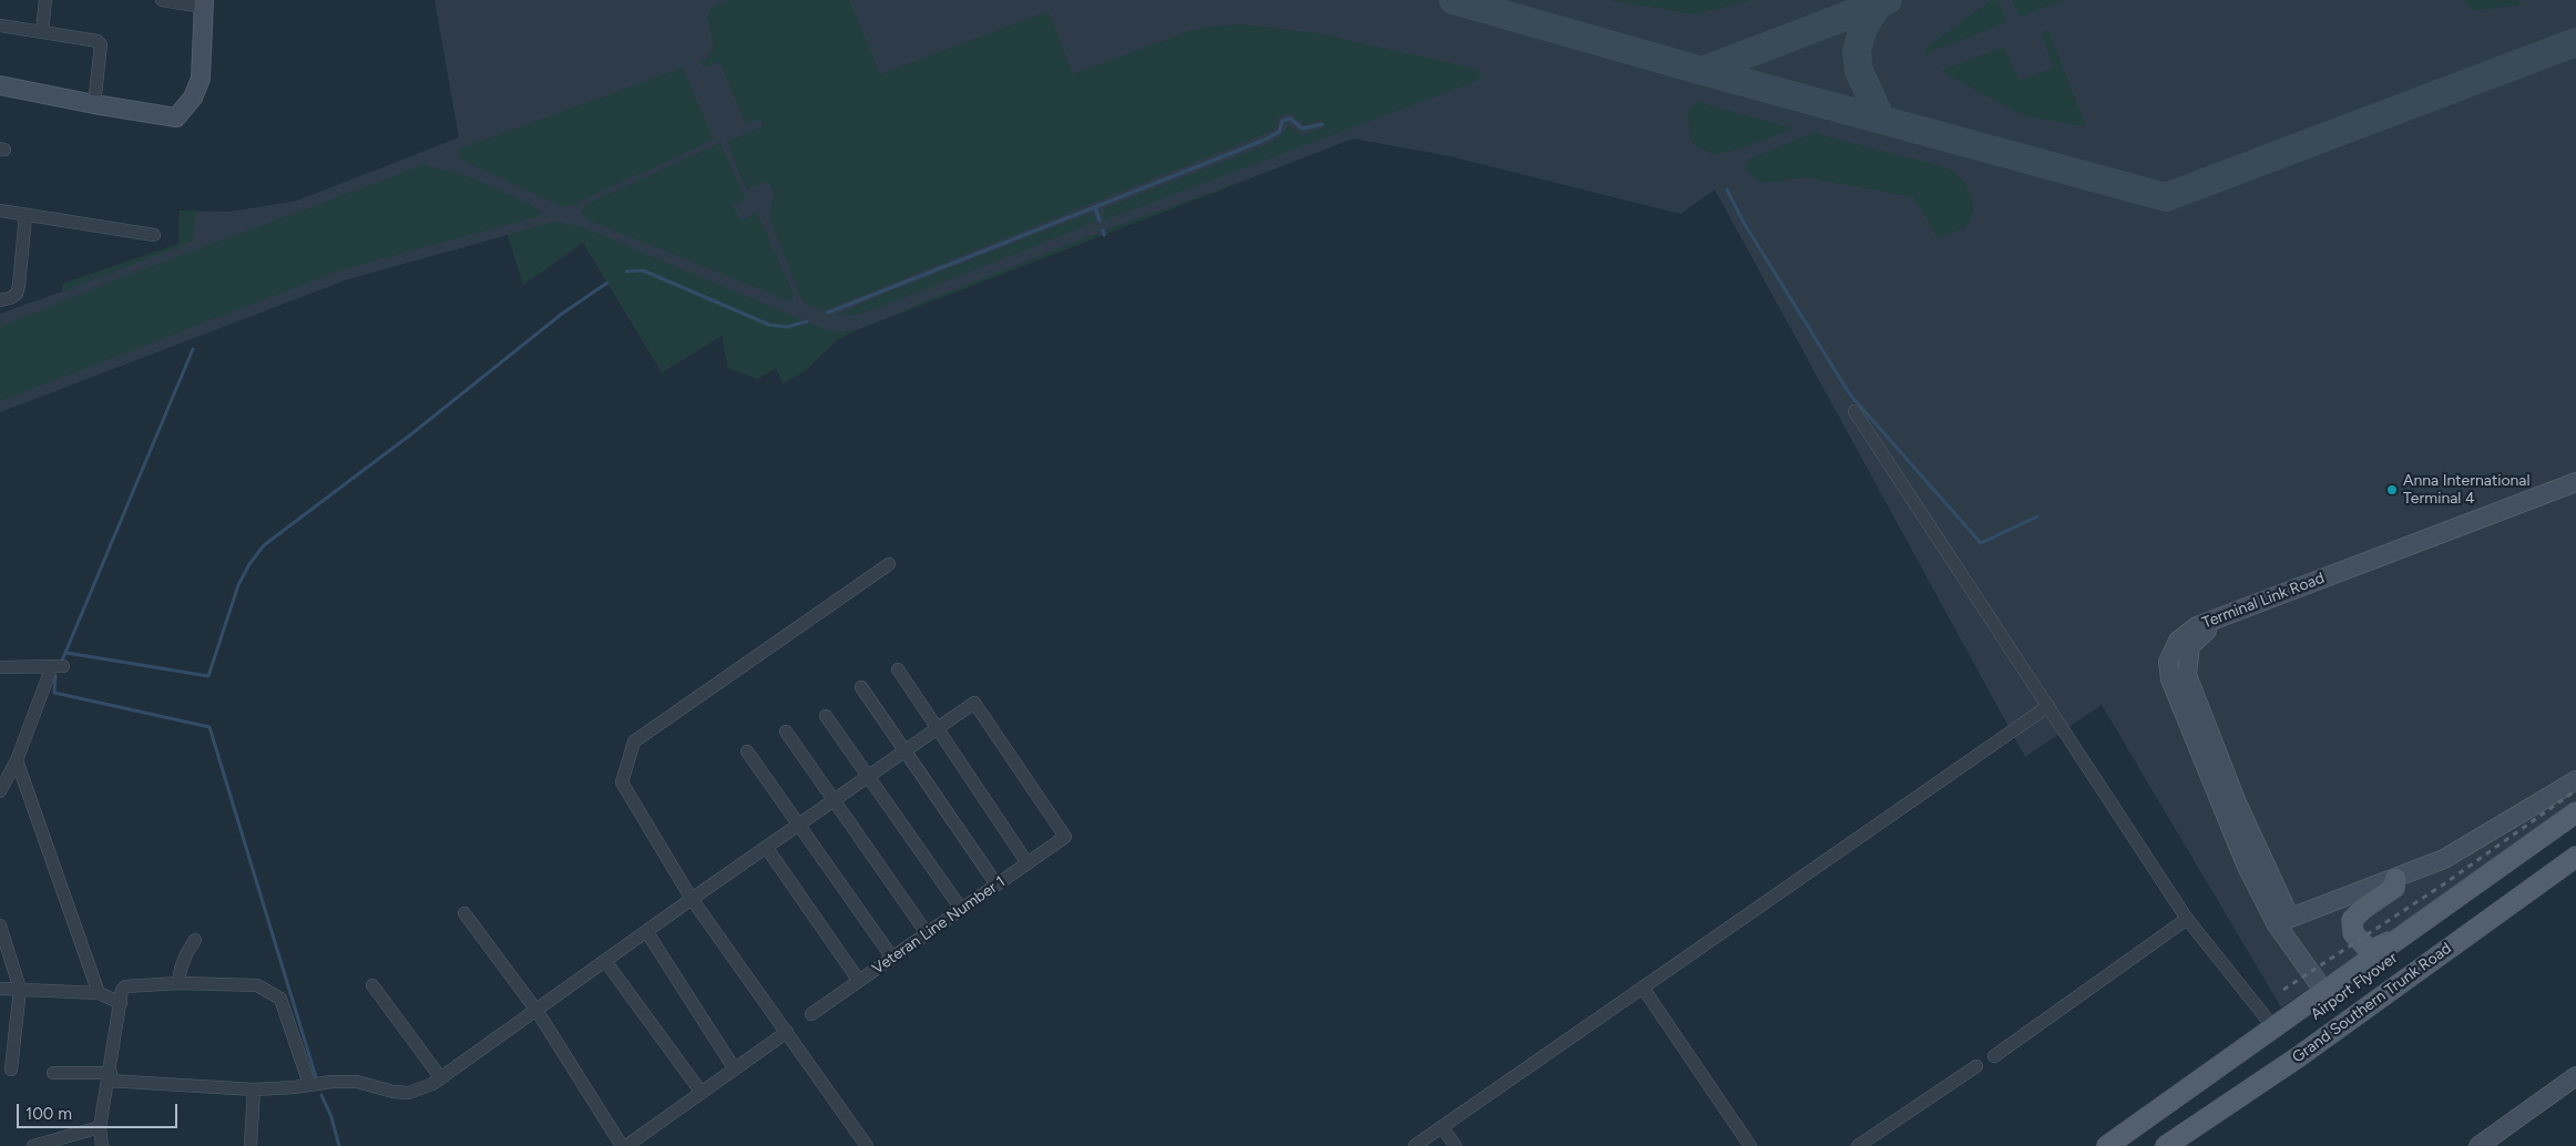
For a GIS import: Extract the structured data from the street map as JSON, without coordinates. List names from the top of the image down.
{
  "streets": {
    "main road": ["Airport Flyover", "Grand Southern Trunk Road"],
    "street": ["Terminal Link Road", "Veteran Line Number 1"]
  },
  "places": ["Anna International Terminal 4"],
  "scale_bar": "100 m"
}
